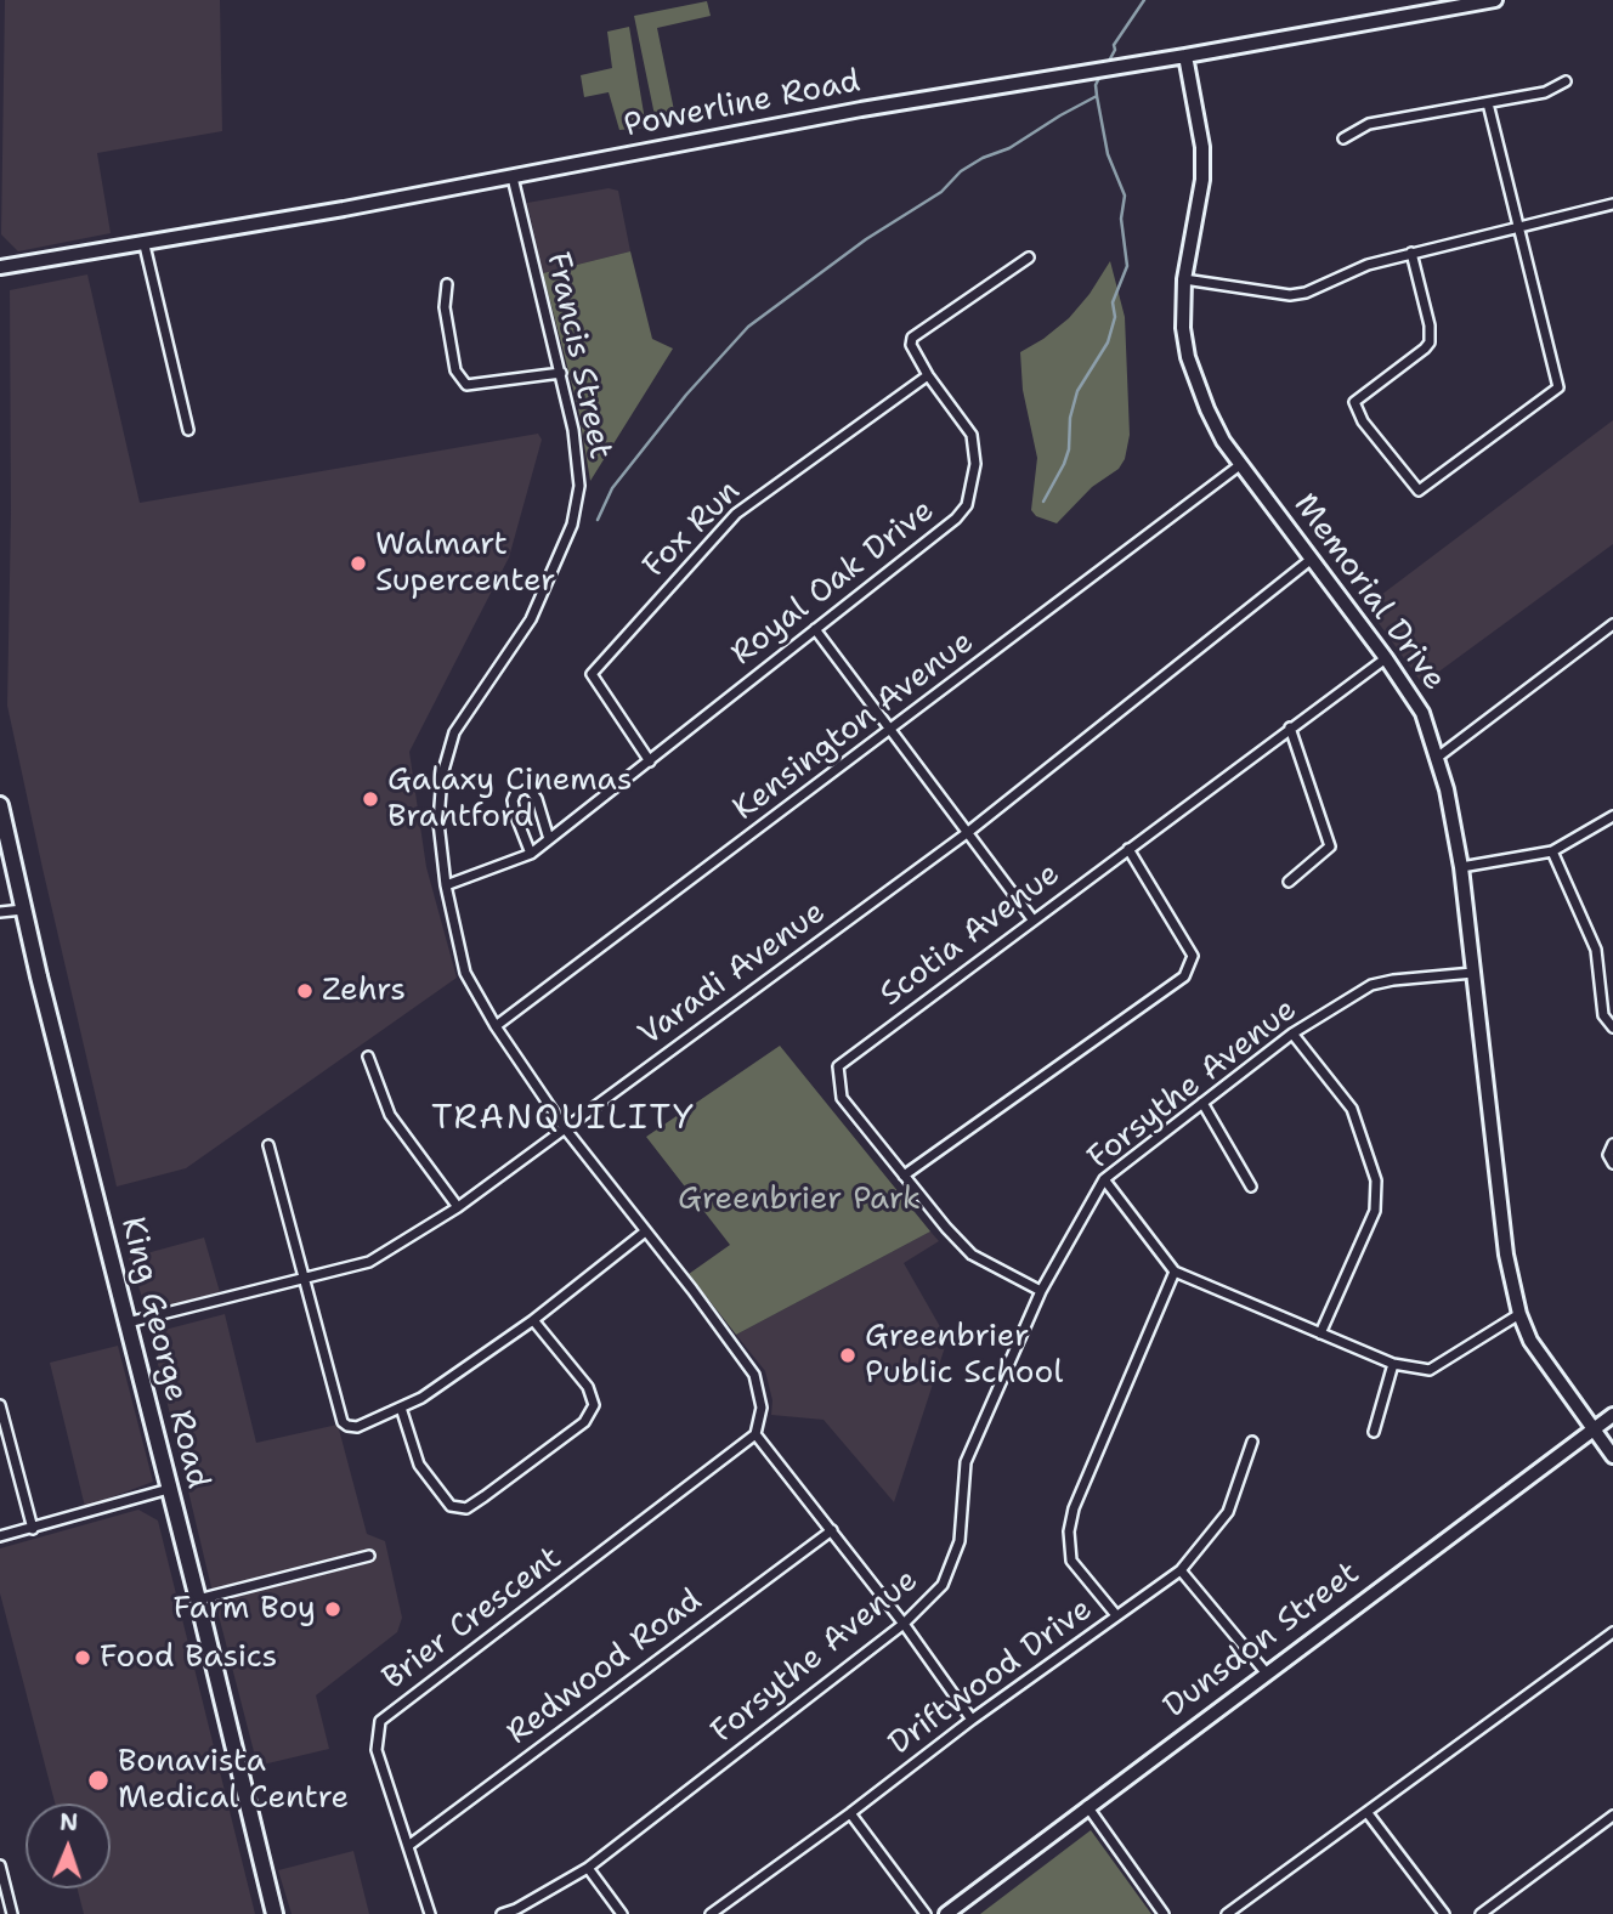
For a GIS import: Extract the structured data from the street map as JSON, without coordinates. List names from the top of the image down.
{
  "streets": {
    "main road": [
      "Powerline Road",
      "Memorial Drive",
      "King George Road",
      "Dunsdon Street"
    ],
    "street": [
      "Francis Street",
      "Fox Run",
      "Royal Oak Drive",
      "Kensington Avenue",
      "Scotia Avenue",
      "Varadi Avenue",
      "Forsythe Avenue",
      "Brier Crescent",
      "Redwood Road",
      "Driftwood Drive"
    ]
  },
  "crossings": [
    ["Powerline Road", "Francis Street"],
    ["Powerline Road", "Memorial Drive"],
    ["Francis Street", "Royal Oak Drive"],
    ["Francis Street", "Kensington Avenue"],
    ["Francis Street", "Varadi Avenue"],
    ["Francis Street", "Brier Crescent"],
    ["Fox Run", "Royal Oak Drive"],
    ["Memorial Drive", "Kensington Avenue"],
    ["Memorial Drive", "Scotia Avenue"],
    ["Memorial Drive", "Varadi Avenue"],
    ["Memorial Drive", "Forsythe Avenue"],
    ["Memorial Drive", "Dunsdon Street"],
    ["Scotia Avenue", "Forsythe Avenue"],
    ["Varadi Avenue", "King George Road"],
    ["Brier Crescent", "Redwood Road"]
  ],
  "districts": ["TRANQUILITY"],
  "parks": ["Greenbrier Park"],
  "places": [
    "Walmart Supercenter",
    "Galaxy Cinemas Brantford",
    "Zehrs",
    "Greenbrier Public School",
    "Farm Boy",
    "Food Basics",
    "Bonavista Medical Centre"
  ],
  "north": "top"
}
